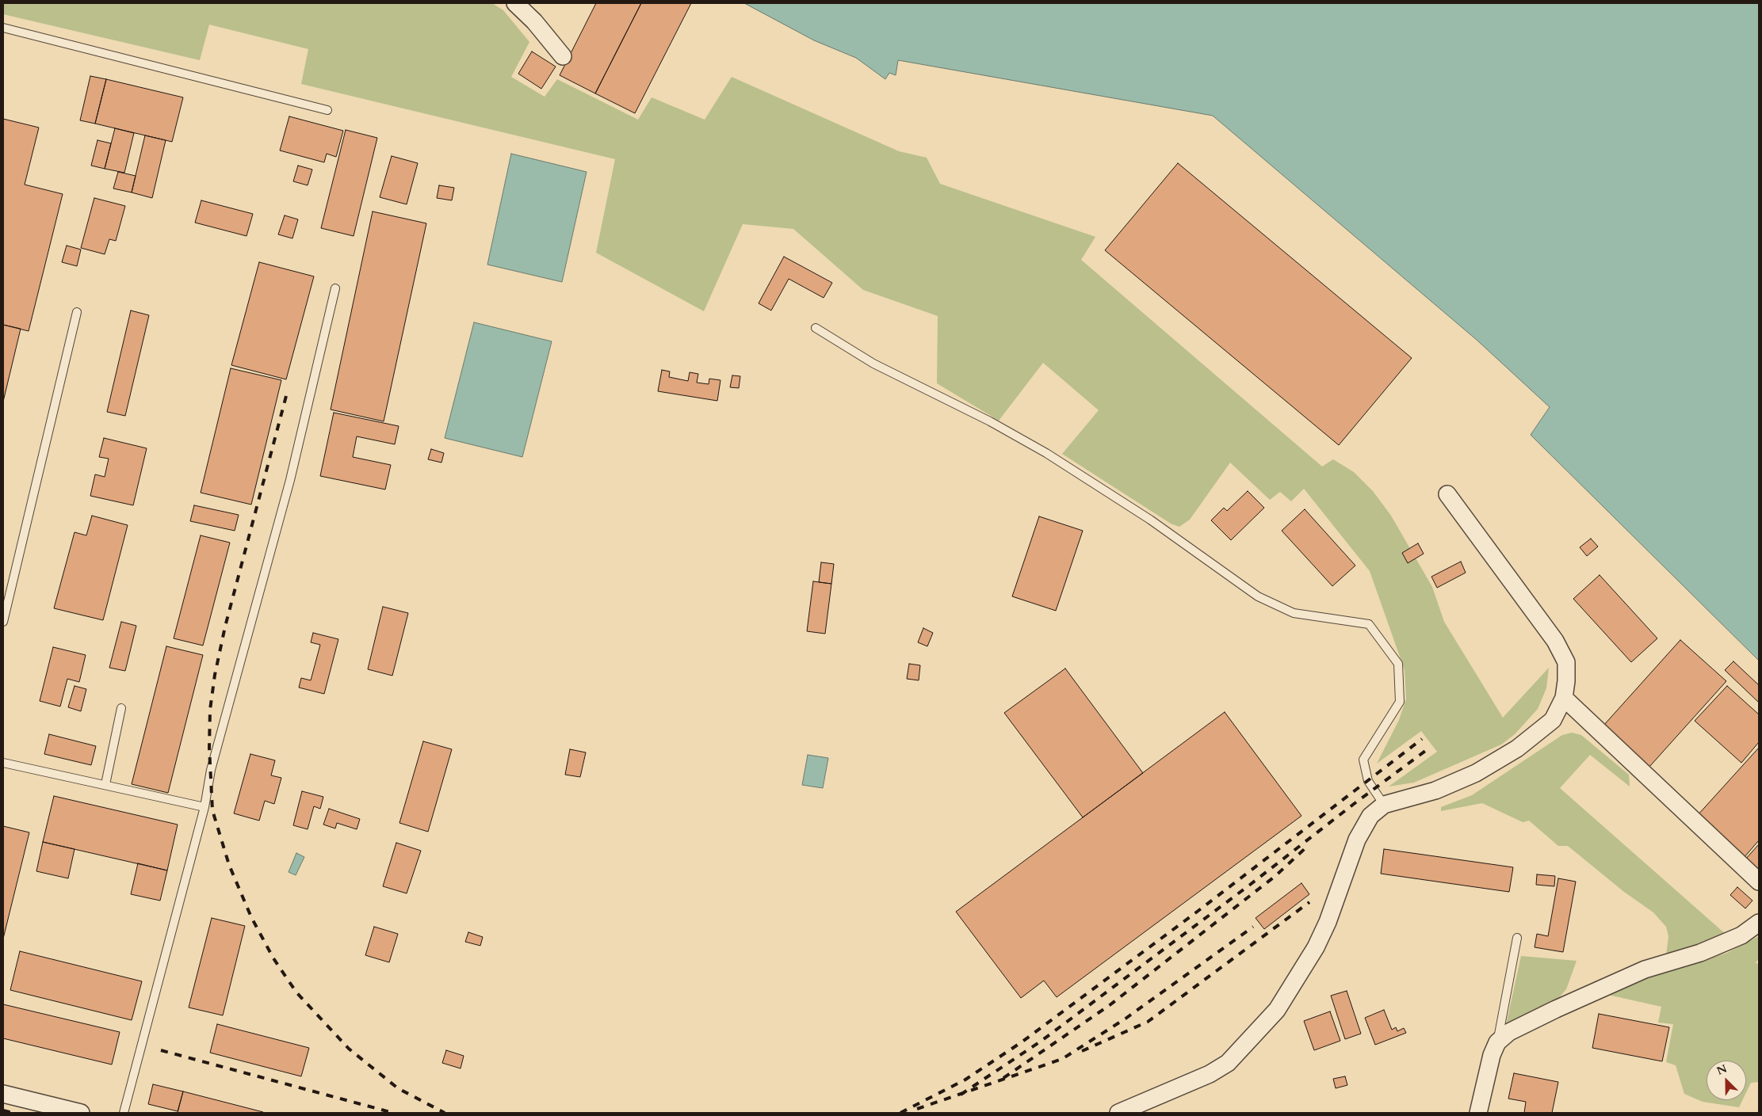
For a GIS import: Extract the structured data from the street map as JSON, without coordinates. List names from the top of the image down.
{
  "north": "top left"
}
